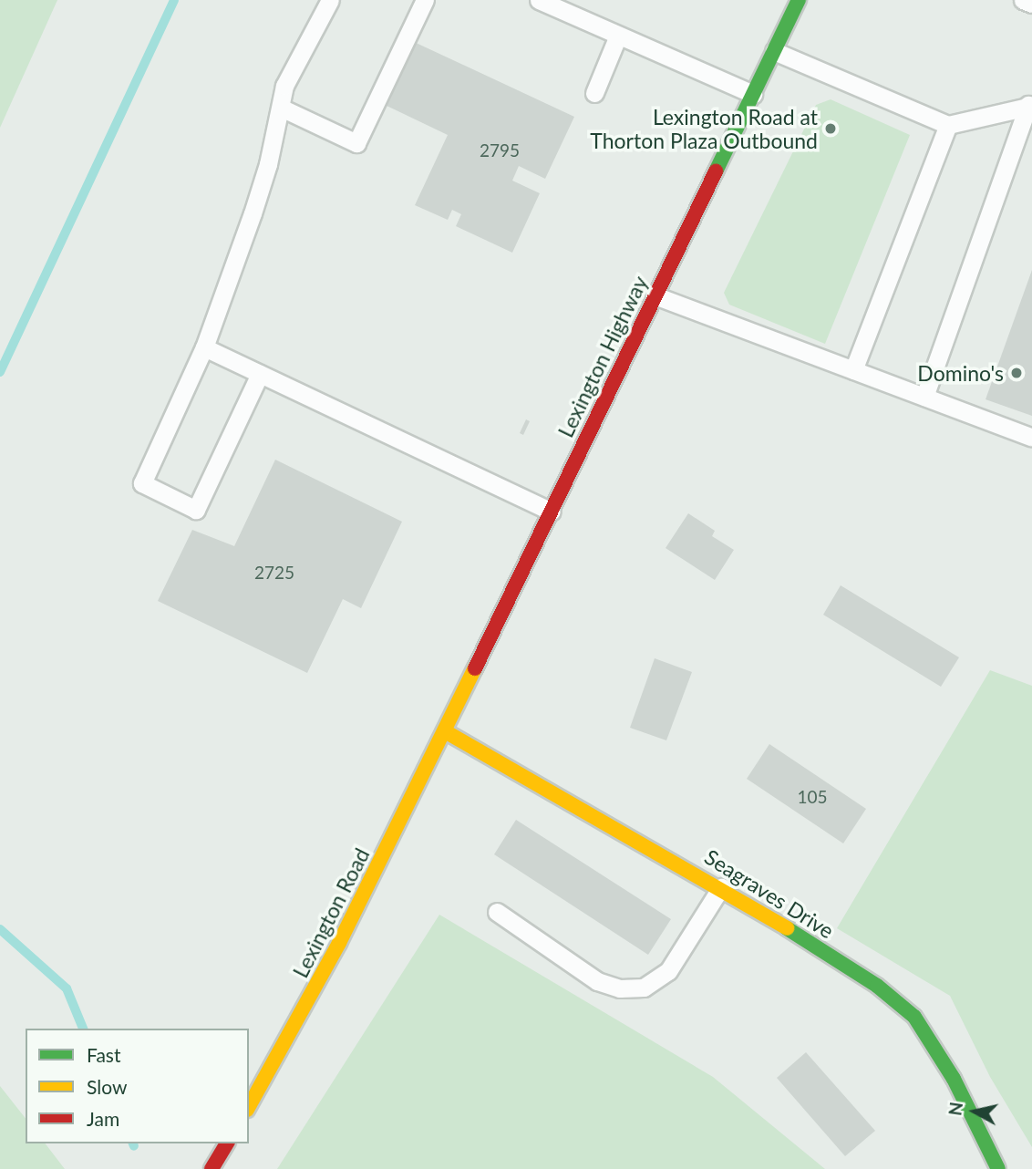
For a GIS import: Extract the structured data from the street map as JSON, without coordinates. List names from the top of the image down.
{
  "streets": {
    "main road": ["Lexington Highway", "Seagraves Drive", "Lexington Road"]
  },
  "crossings": [
    ["Lexington Highway", "Seagraves Drive"],
    ["Lexington Highway", "Lexington Road"],
    ["Seagraves Drive", "Lexington Road"]
  ],
  "places": ["Lexington Road at Thorton Plaza Outbound", "Domino's"],
  "house_numbers": ["2795", "2725", "105"],
  "legend": ["Fast", "Slow", "Jam"],
  "north": "left"
}
